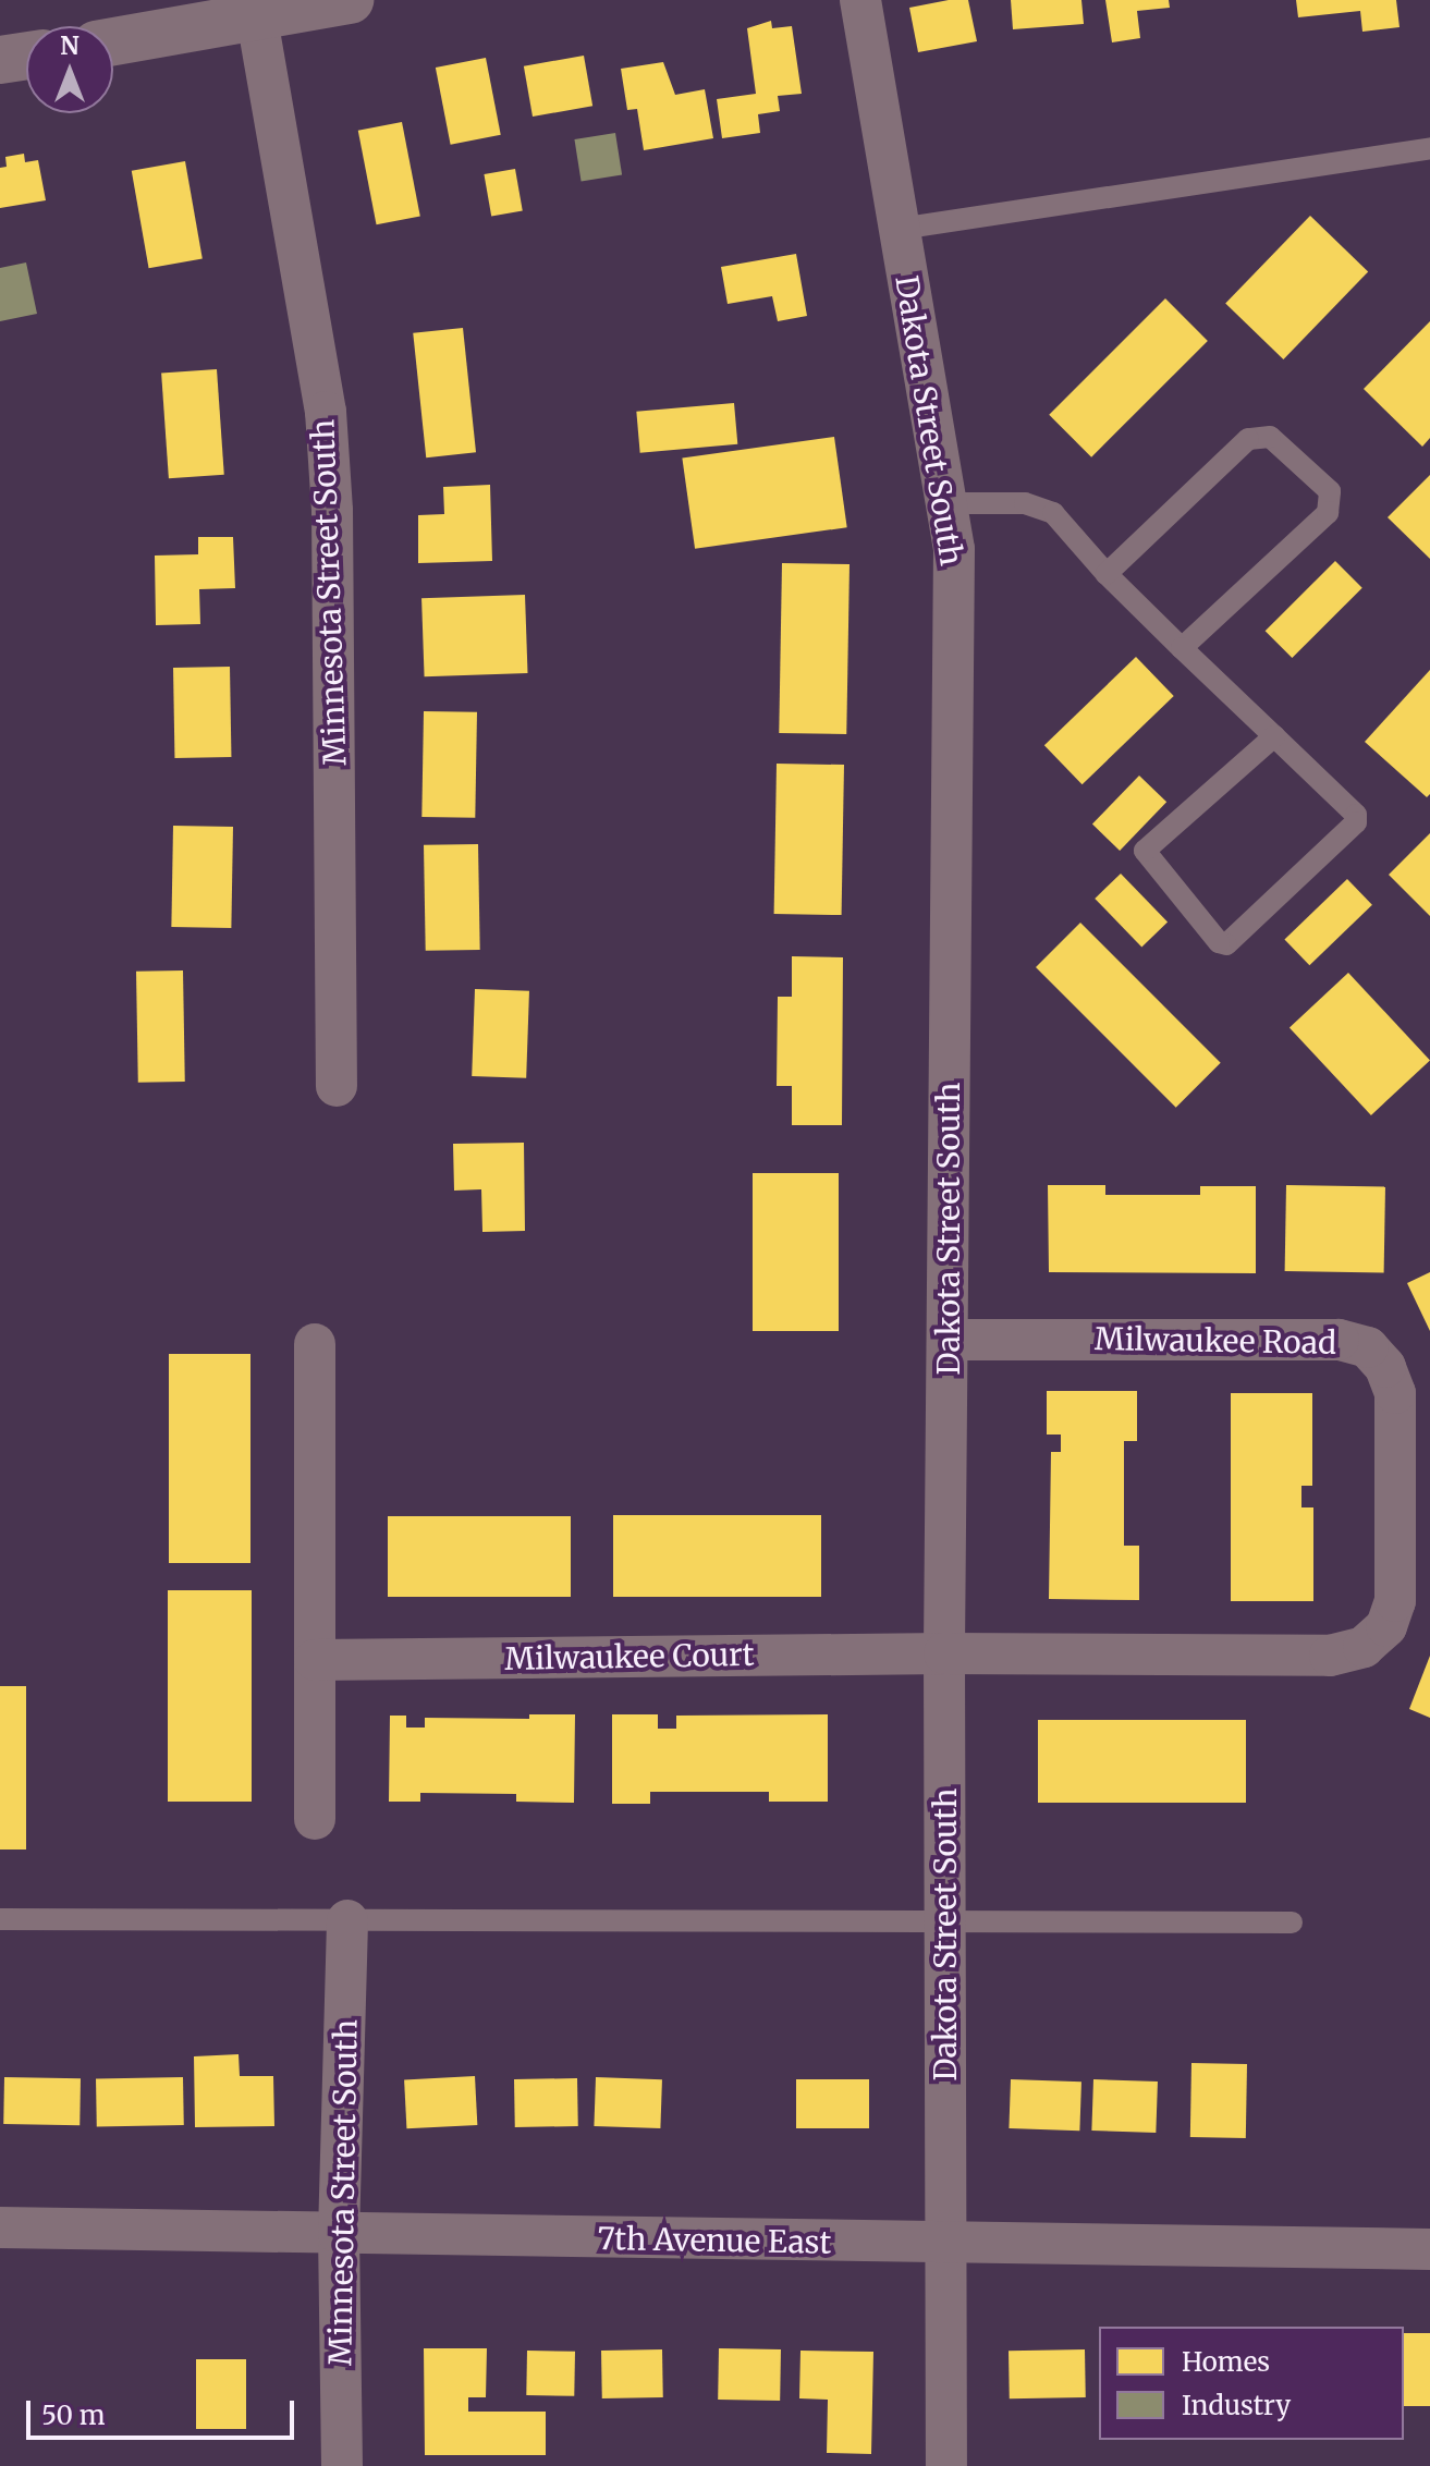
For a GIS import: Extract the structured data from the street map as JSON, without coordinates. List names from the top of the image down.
{
  "streets": {
    "street": [
      "Dakota Street South",
      "Minnesota Street South",
      "Milwaukee Road",
      "Milwaukee Court",
      "7th Avenue East"
    ]
  },
  "crossings": [
    ["Dakota Street South", "Milwaukee Road"],
    ["Dakota Street South", "Milwaukee Court"],
    ["Dakota Street South", "7th Avenue East"],
    ["Minnesota Street South", "7th Avenue East"],
    ["Milwaukee Road", "Milwaukee Court"]
  ],
  "legend": ["Homes", "Industry"],
  "scale_bar": "50 m",
  "north": "top"
}
